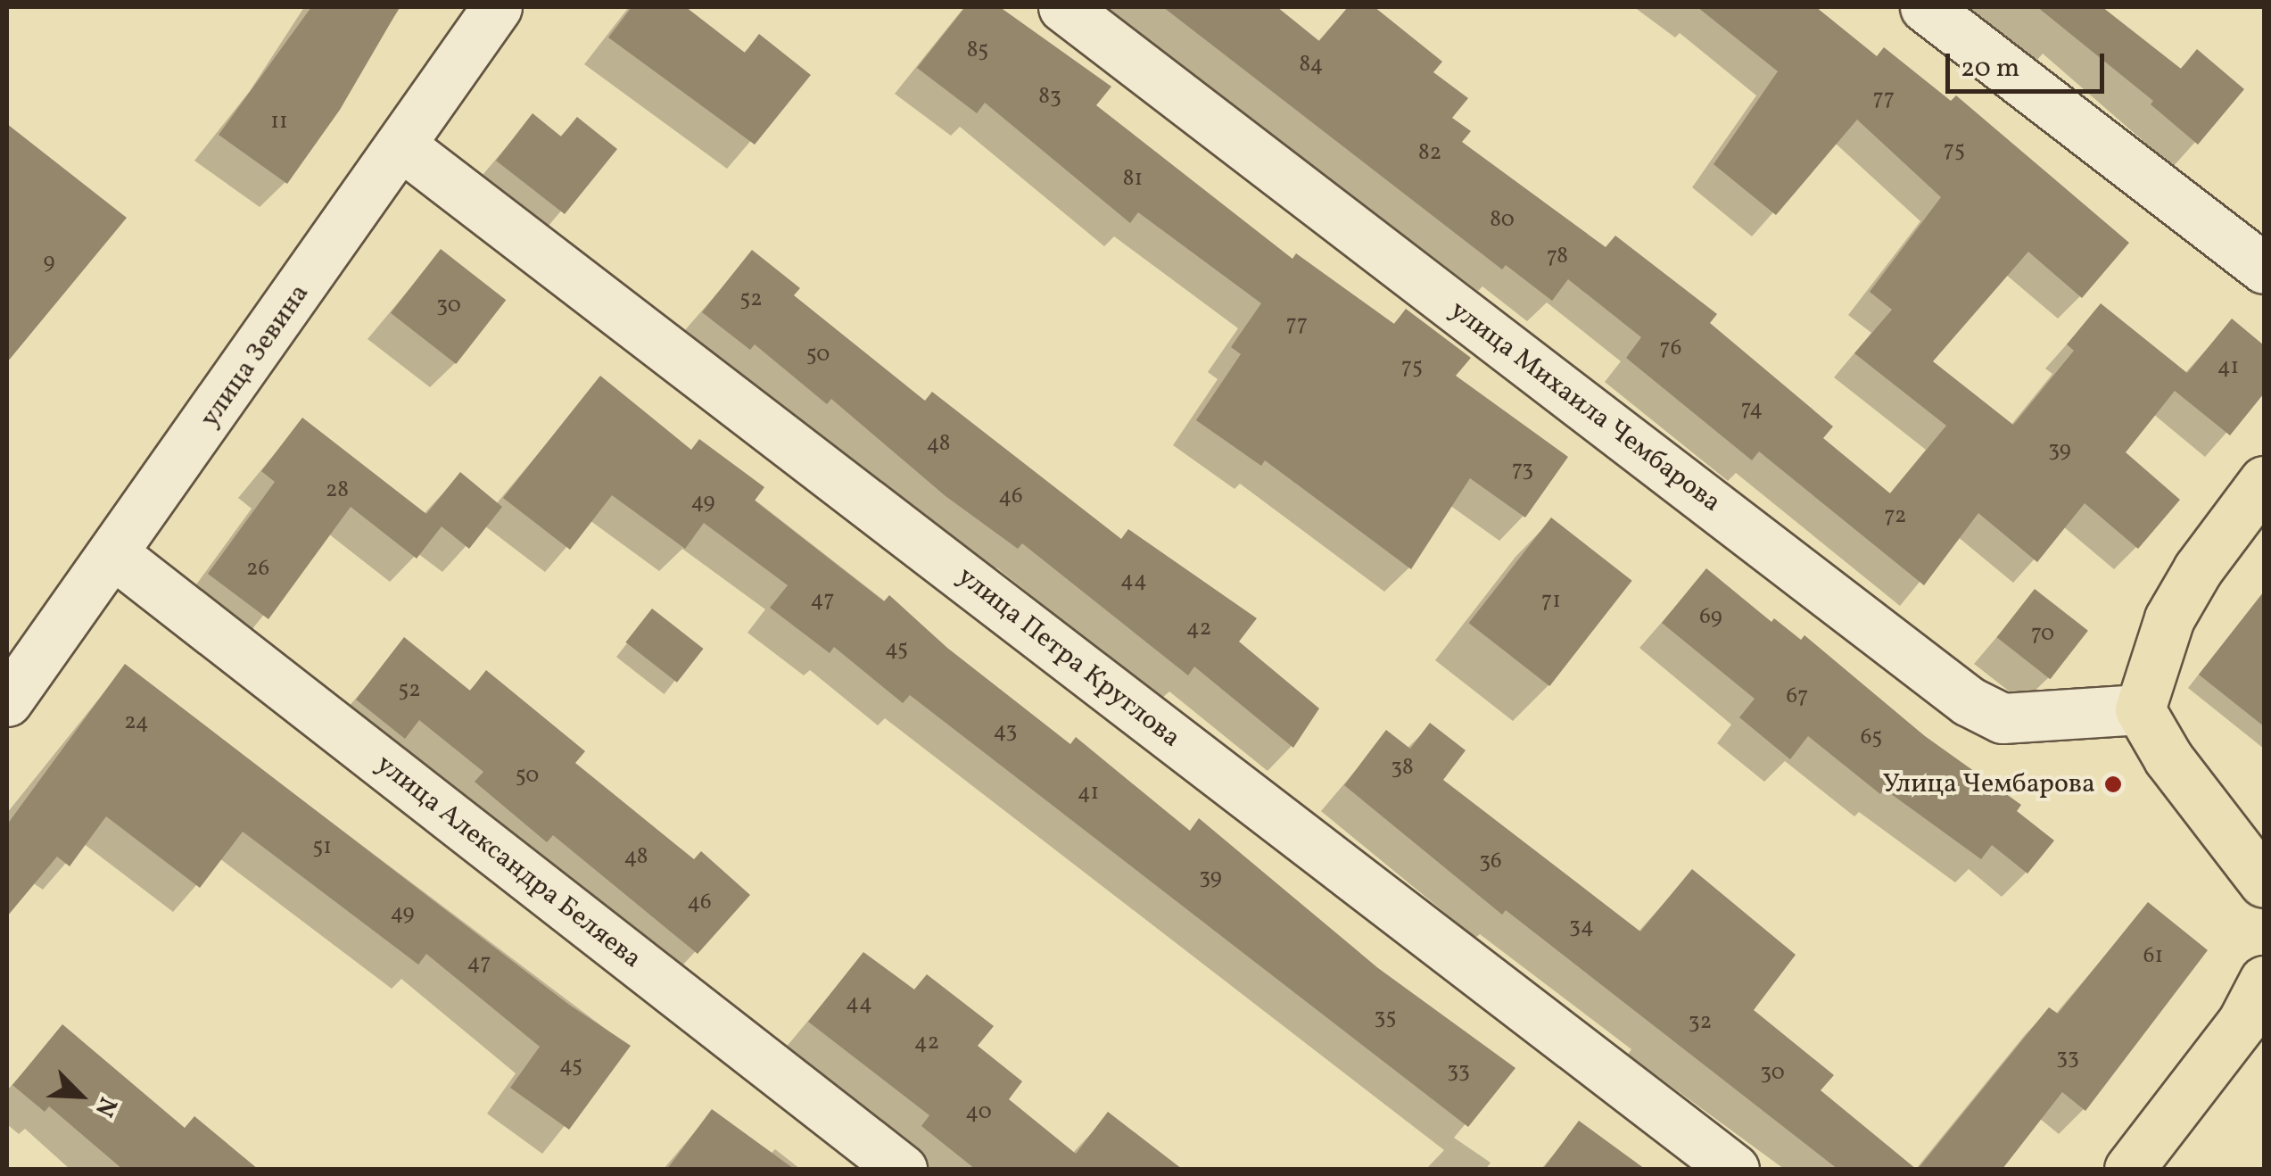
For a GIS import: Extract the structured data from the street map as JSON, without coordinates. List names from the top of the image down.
{
  "streets": {
    "street": [
      "улица Зевина",
      "улица Михаила Чембарова",
      "улица Петра Круглова",
      "улица Александра Беляева"
    ]
  },
  "crossings": [
    ["улица Зевина", "улица Петра Круглова"],
    ["улица Зевина", "улица Александра Беляева"]
  ],
  "places": ["Улица Чембарова"],
  "house_numbers": [
    "85",
    "84",
    "83",
    "77",
    "11",
    "75",
    "82",
    "81",
    "80",
    "78",
    "9",
    "52",
    "30",
    "77",
    "76",
    "50",
    "75",
    "41",
    "74",
    "48",
    "39",
    "73",
    "28",
    "46",
    "49",
    "72",
    "26",
    "44",
    "47",
    "71",
    "69",
    "42",
    "70",
    "45",
    "52",
    "67",
    "24",
    "43",
    "65",
    "38",
    "50",
    "41",
    "51",
    "48",
    "36",
    "39",
    "46",
    "49",
    "34",
    "61",
    "47",
    "44",
    "35",
    "32",
    "42",
    "33",
    "45",
    "33",
    "30",
    "40"
  ],
  "scale_bar": "20 m",
  "north": "bottom right"
}
